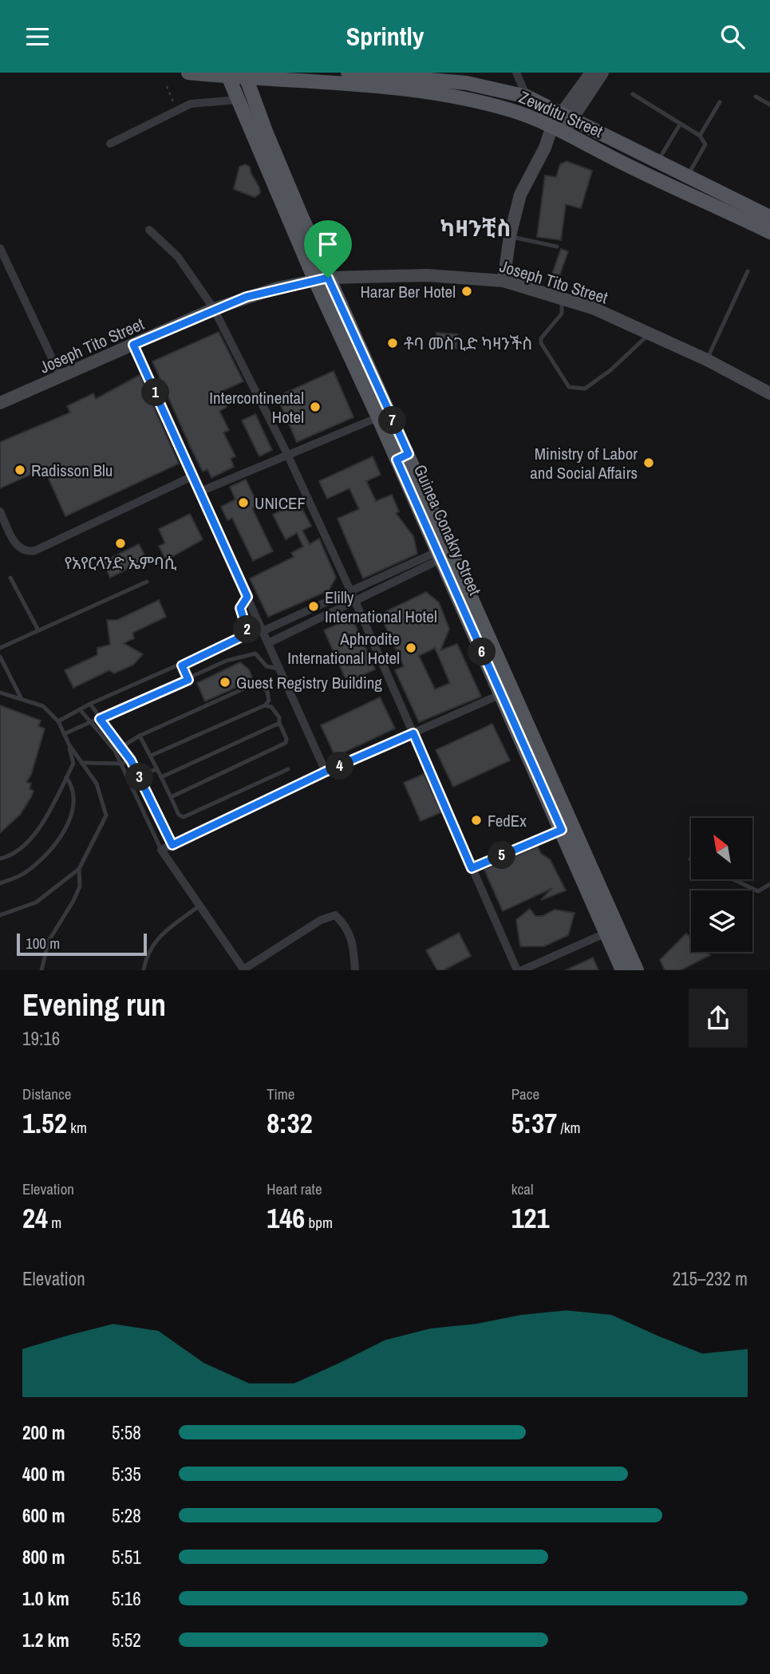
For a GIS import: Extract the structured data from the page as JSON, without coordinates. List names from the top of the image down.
{
  "streets": {
    "main road": ["Zewditu Street", "Joseph Tito Street", "Guinea Conakry Street"]
  },
  "crossings": [
    ["Zewditu Street", "Guinea Conakry Street"],
    ["Joseph Tito Street", "Guinea Conakry Street"]
  ],
  "districts": ["ካዛንቺስ"],
  "places": [
    "Harar Ber Hotel",
    "ቶባ መስጊድ ካዛንችስ",
    "Intercontinental Hotel",
    "Ministry of Labor and Social Affairs",
    "Radisson Blu",
    "UNICEF",
    "የአየርላንድ ኤምባሲ",
    "Elilly International Hotel",
    "Aphrodite International Hotel",
    "Guest Registry Building",
    "FedEx"
  ],
  "scale_bar": "100 m",
  "north": "top left",
  "page": {
    "header": "Sprintly",
    "pins": [
      "1",
      "7",
      "2",
      "6",
      "4",
      "3",
      "5"
    ],
    "scale": "100 m",
    "heading": ["Evening run", "19:16"],
    "stats": [
      ["Distance", "1.52 km"],
      ["Time", "8:32"],
      ["Pace", "5:37 /km"],
      ["Elevation", "24 m"],
      ["Heart rate", "146 bpm"],
      ["kcal", "121"]
    ],
    "chart": ["Elevation", "215–232 m"],
    "list": [
      {
        "name": "200 m",
        "note": "5:58"
      },
      {
        "name": "400 m",
        "note": "5:35"
      },
      {
        "name": "600 m",
        "note": "5:28"
      },
      {
        "name": "800 m",
        "note": "5:51"
      },
      {
        "name": "1.0 km",
        "note": "5:16"
      },
      {
        "name": "1.2 km",
        "note": "5:52"
      }
    ]
  }
}
